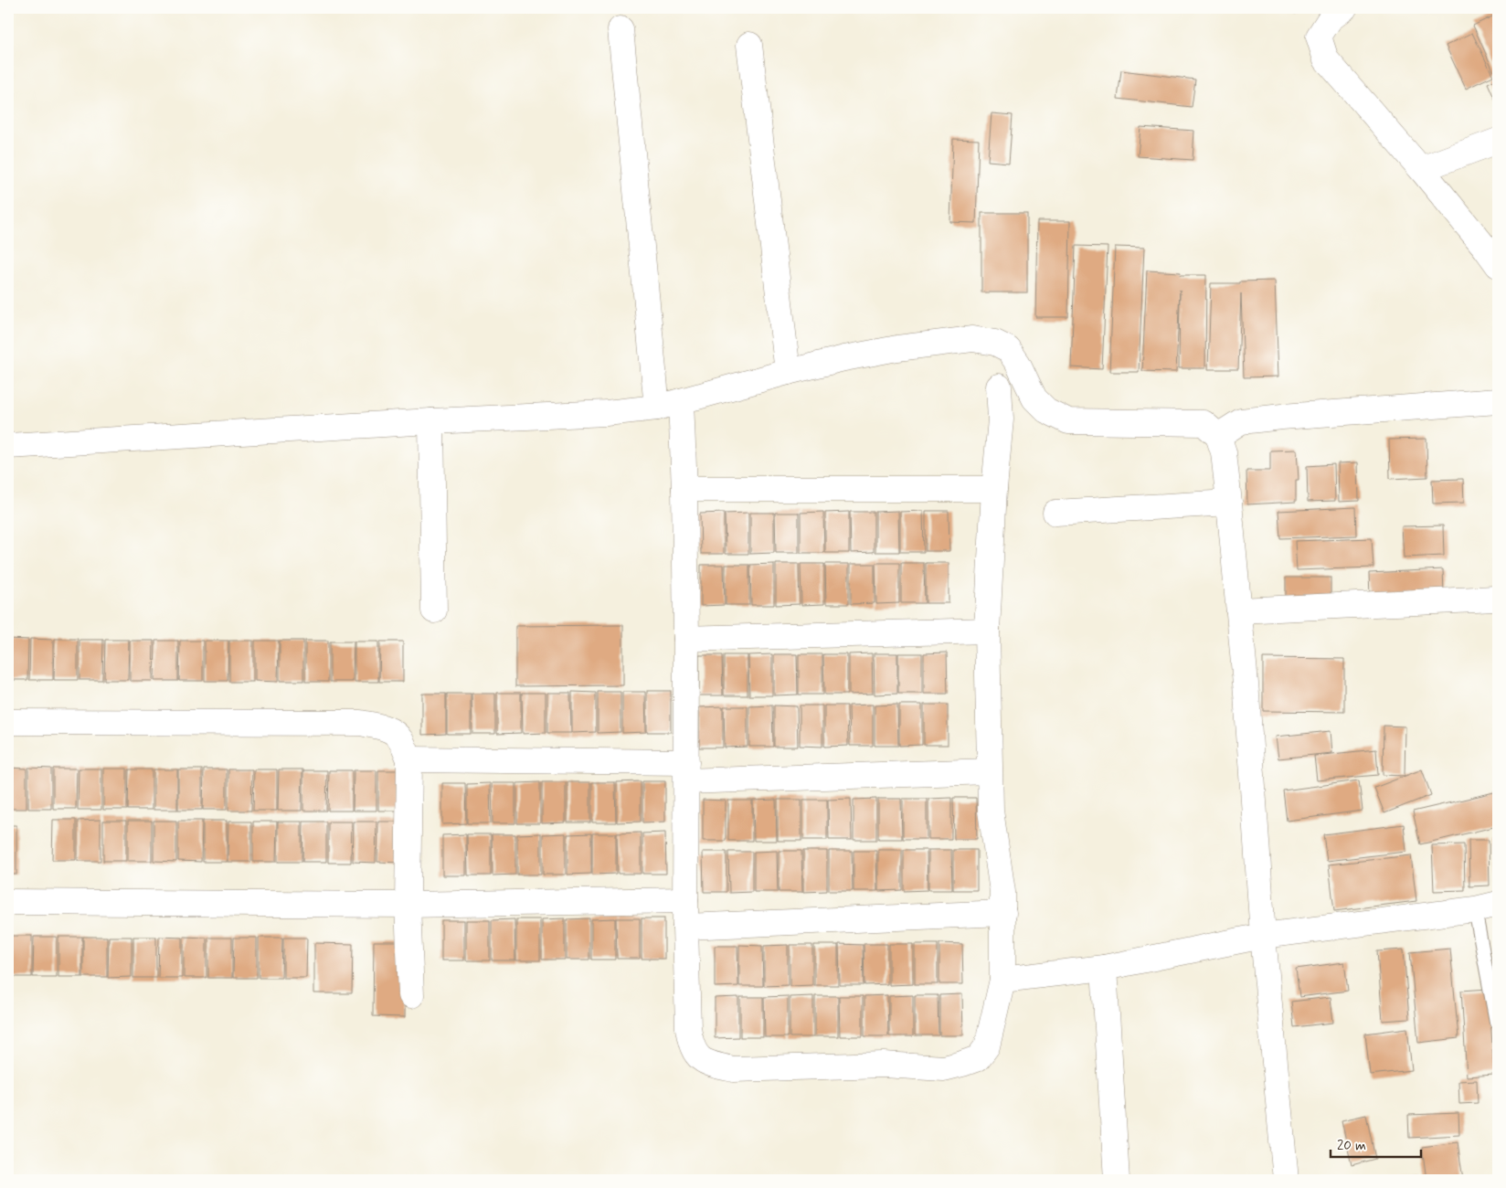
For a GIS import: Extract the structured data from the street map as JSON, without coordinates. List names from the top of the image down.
{
  "scale_bar": "20 m"
}
